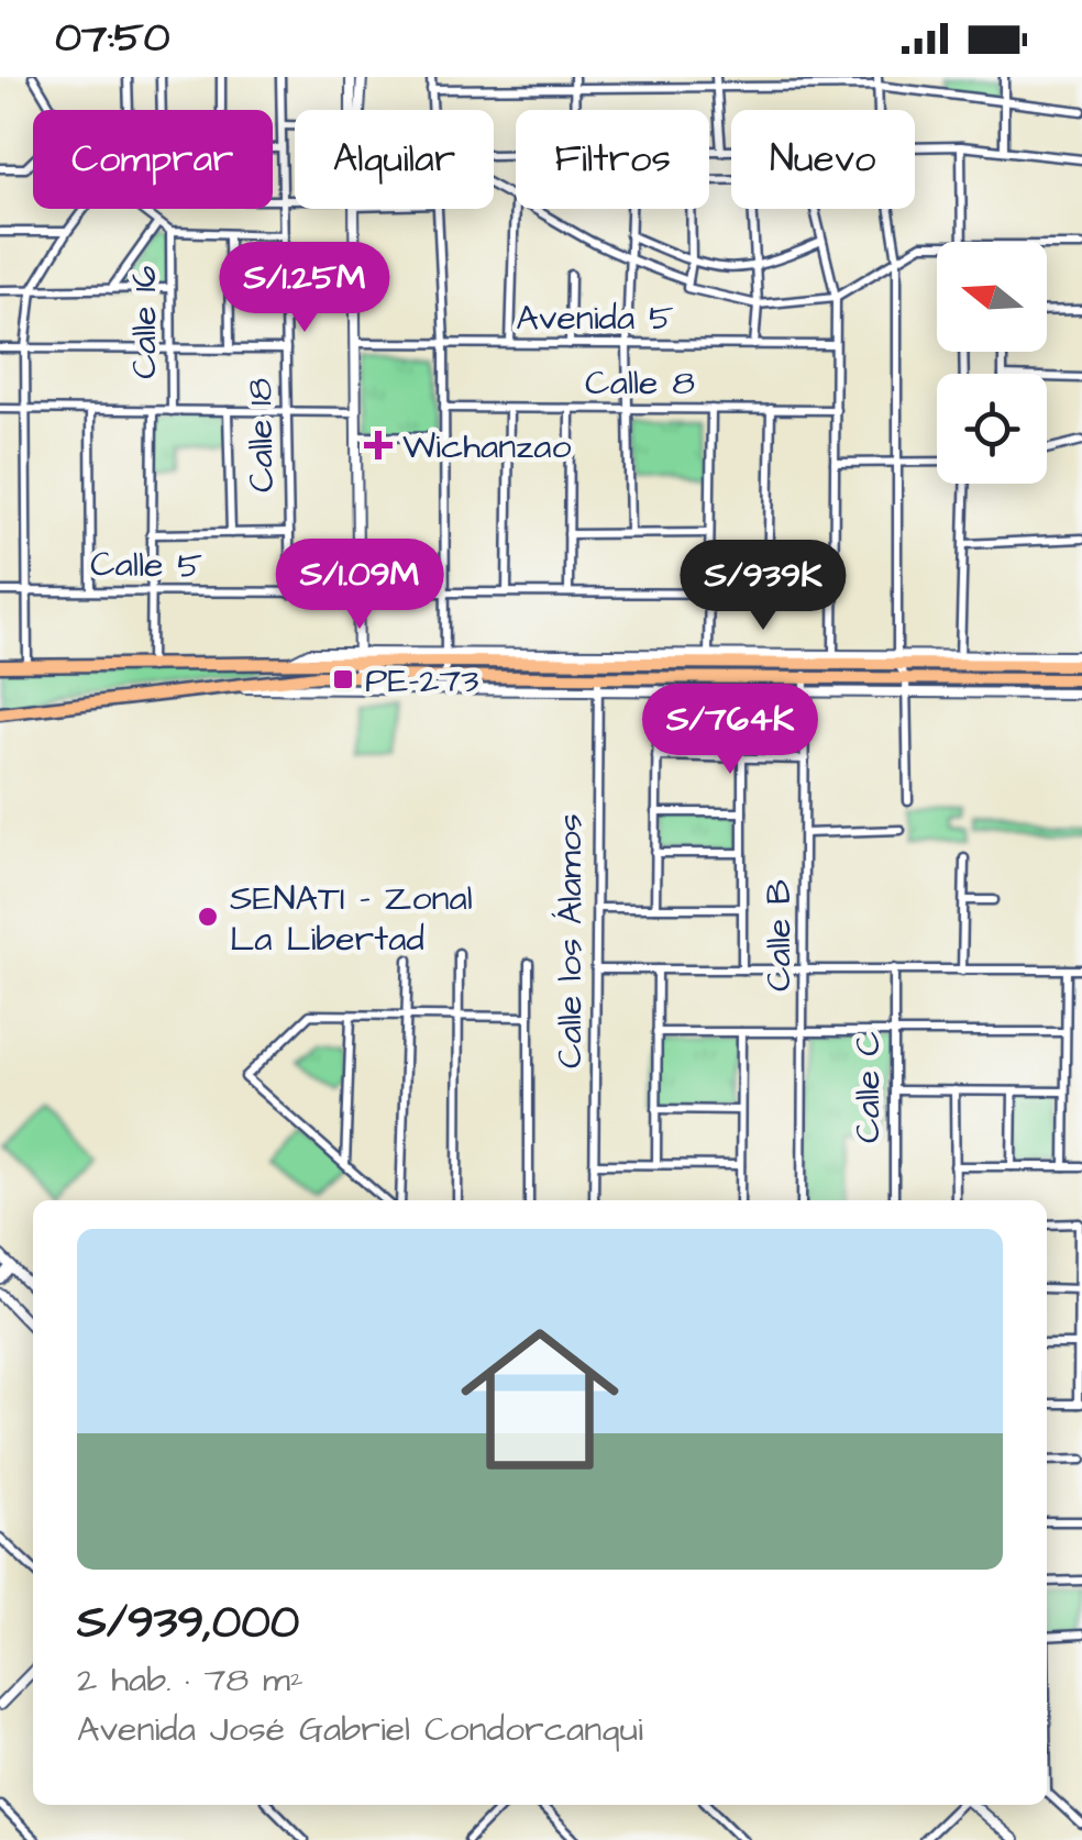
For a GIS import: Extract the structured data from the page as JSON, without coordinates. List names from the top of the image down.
{
  "streets": {
    "street": [
      "Avenida 5",
      "Calle 16",
      "Calle 8",
      "Calle 18",
      "Calle 5",
      "Calle B",
      "Calle los Álamos",
      "Calle C"
    ]
  },
  "crossings": [
    ["Calle 18", "Calle 5"]
  ],
  "places": {
    "health": ["Wichanzao"],
    "transit": ["PE-273"],
    "other": ["SENATI - Zonal La Libertad"]
  },
  "north": "left",
  "page": {
    "status": "07:50",
    "chip": [
      "Comprar",
      "Alquilar",
      "Filtros",
      "Nuevo"
    ],
    "price": [
      "S/1.25M",
      "S/1.09M",
      "S/939K",
      "S/764K"
    ],
    "list": [
      {
        "name": "S/939,000",
        "note": "2 hab. · 78 m² · Avenida José Gabriel Condorcanqui"
      }
    ]
  }
}
